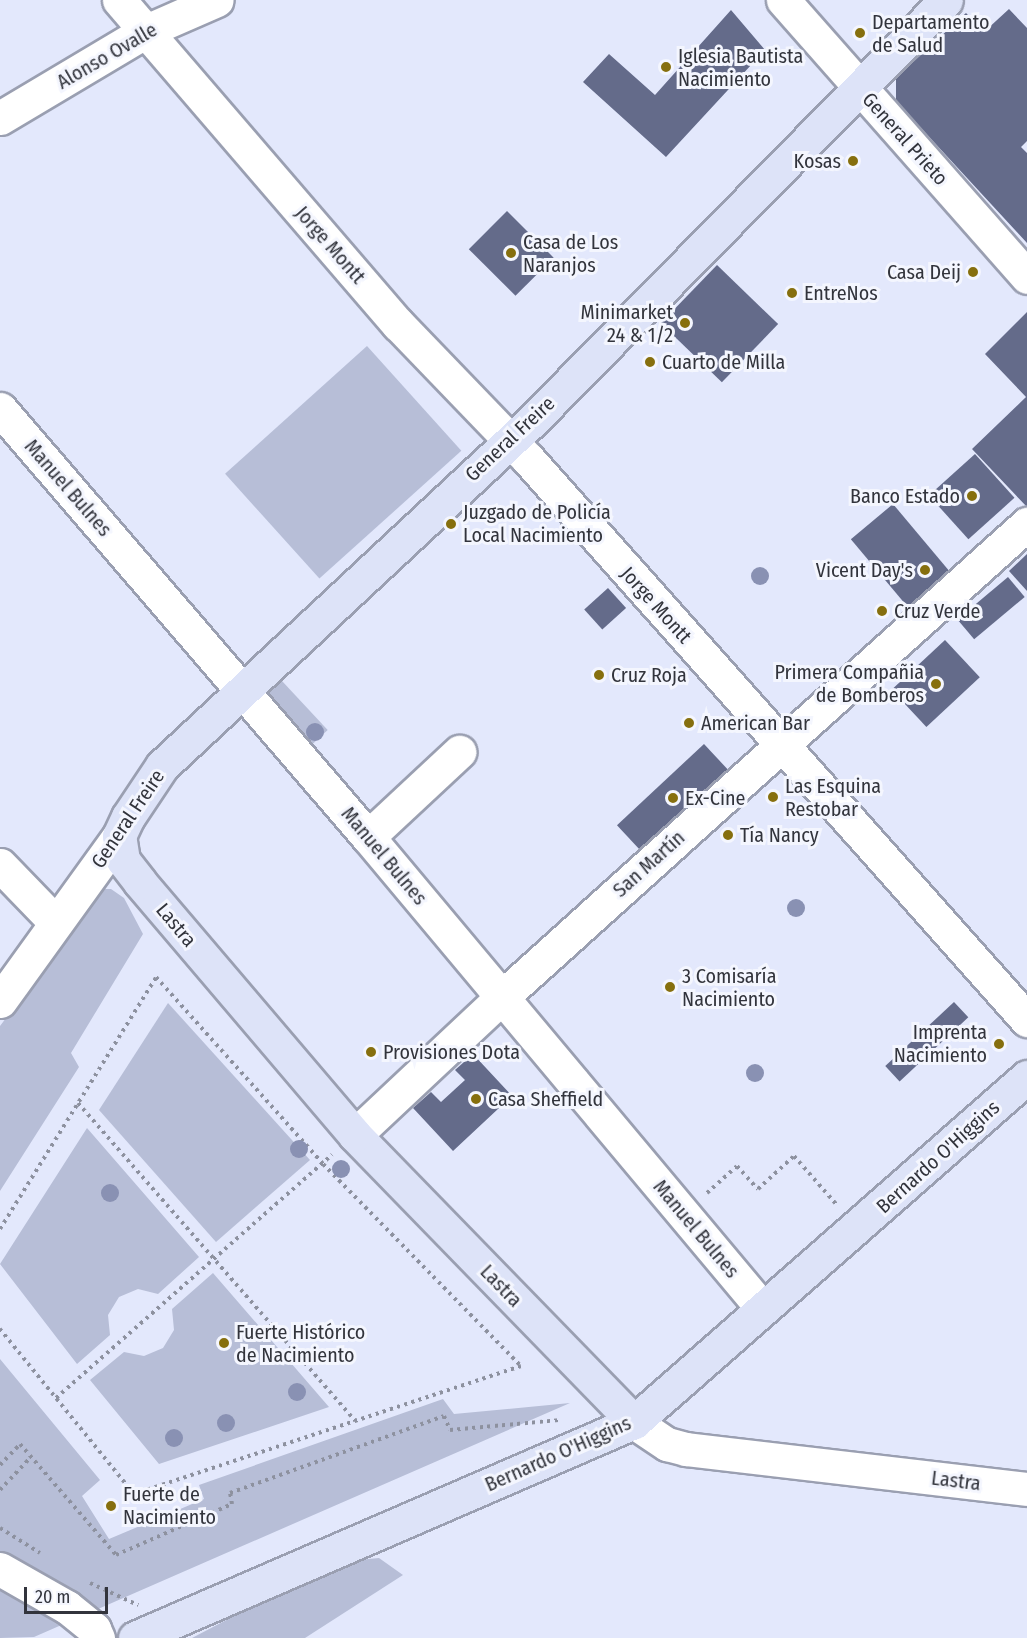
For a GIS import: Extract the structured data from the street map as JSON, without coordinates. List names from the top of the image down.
{
  "streets": {
    "main road": ["General Freire", "Lastra", "Bernardo O'Higgins"],
    "street": [
      "Alonso Ovalle",
      "General Prieto",
      "Jorge Montt",
      "Manuel Bulnes",
      "San Martín"
    ]
  },
  "crossings": [
    ["Alonso Ovalle", "Jorge Montt"],
    ["General Prieto", "General Freire"],
    ["Jorge Montt", "General Freire"],
    ["Jorge Montt", "San Martín"],
    ["General Freire", "Manuel Bulnes"],
    ["General Freire", "Lastra"],
    ["Manuel Bulnes", "San Martín"],
    ["Manuel Bulnes", "Bernardo O'Higgins"],
    ["San Martín", "Lastra"],
    ["Lastra", "Bernardo O'Higgins"]
  ],
  "places": [
    "Departamento de Salud",
    "Iglesia Bautista Nacimiento",
    "Kosas",
    "Casa de Los Naranjos",
    "Casa Deij",
    "EntreNos",
    "Minimarket 24 & 1/2",
    "Cuarto de Milla",
    "Banco Estado",
    "Juzgado de Policía Local Nacimiento",
    "Vicent Day's",
    "Cruz Verde",
    "Cruz Roja",
    "Primera Compañia de Bomberos",
    "American Bar",
    "Las Esquina Restobar",
    "Ex-Cine",
    "Tía Nancy",
    "3 Comisaría Nacimiento",
    "Imprenta Nacimiento",
    "Provisiones Dota",
    "Casa Sheffield",
    "Fuerte Histórico de Nacimiento",
    "Fuerte de Nacimiento"
  ],
  "scale_bar": "20 m"
}
